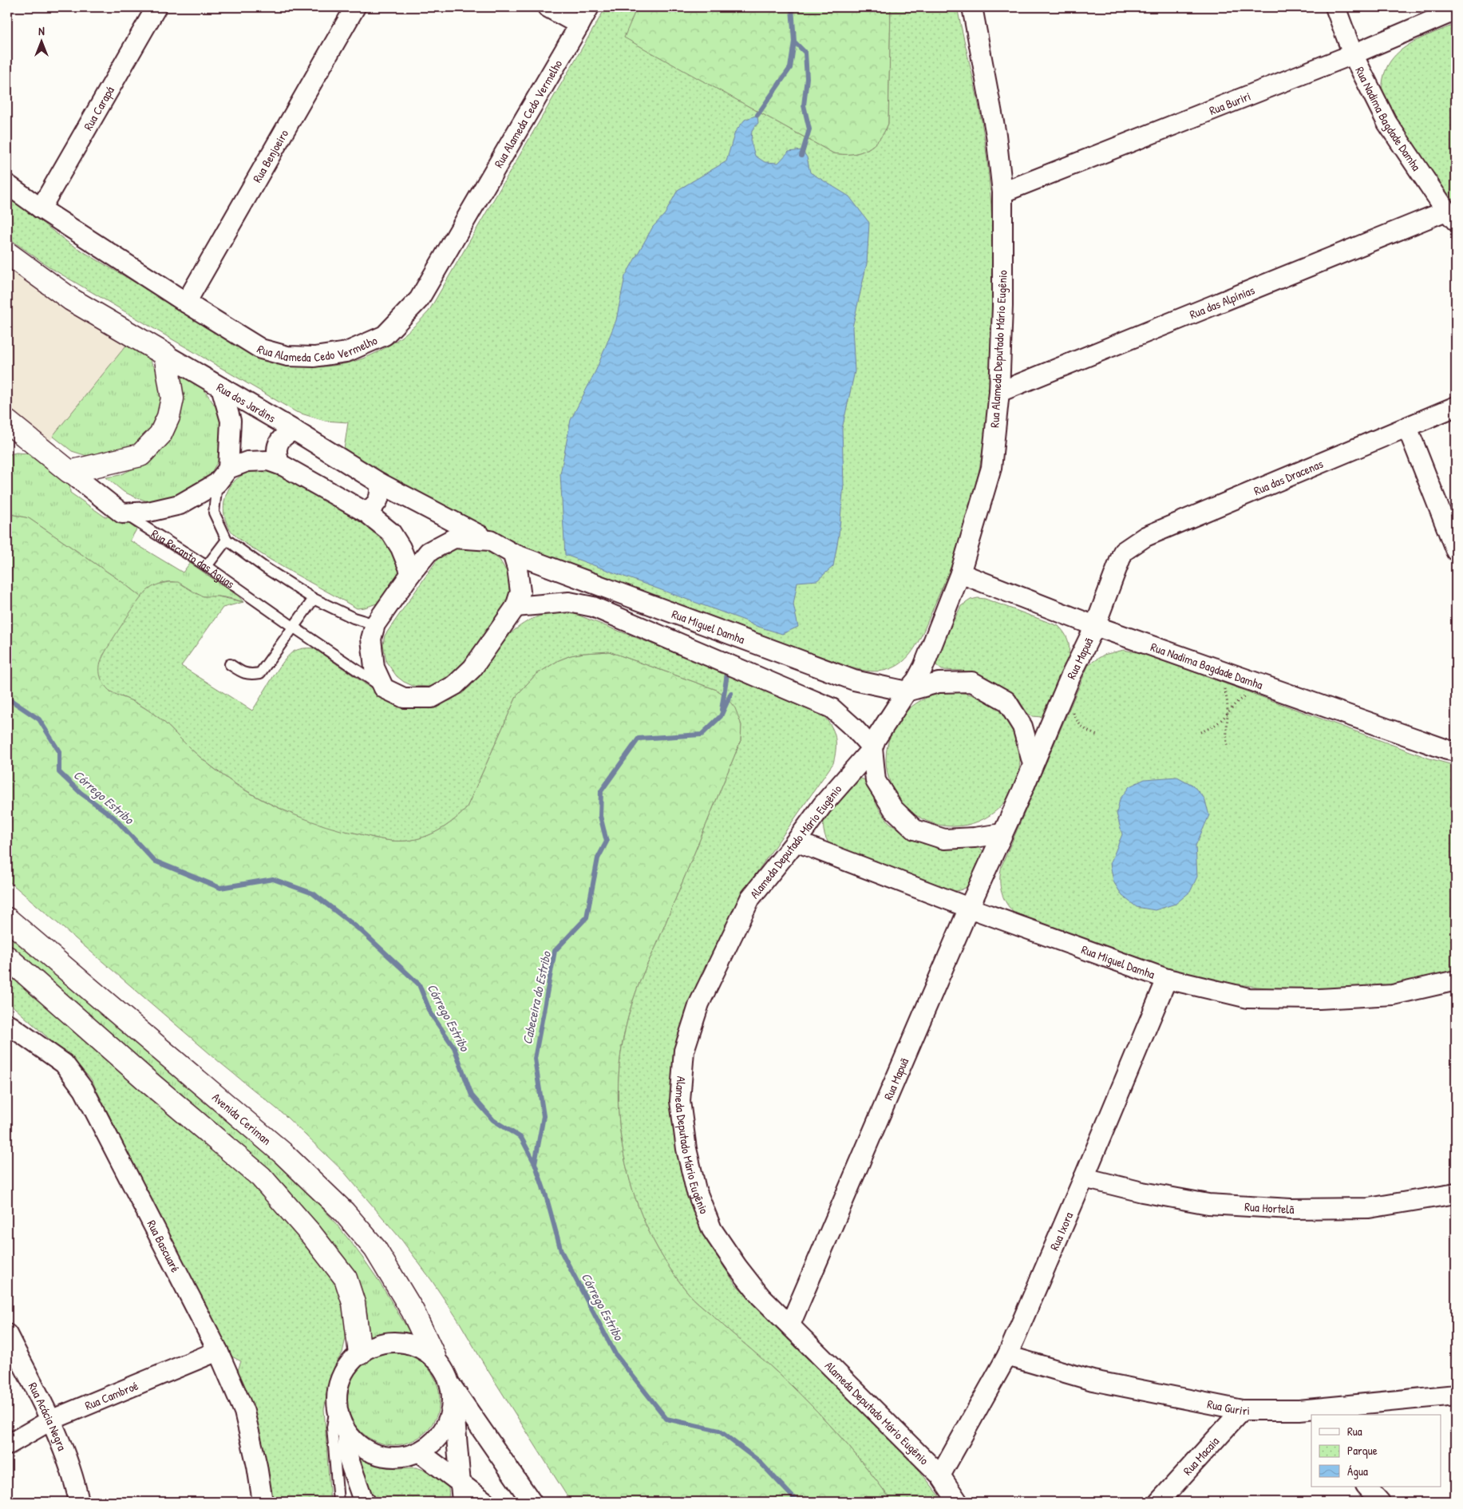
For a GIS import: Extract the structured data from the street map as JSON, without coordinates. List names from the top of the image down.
{
  "streets": {
    "street": [
      "Rua Buriri",
      "Rua Carapá",
      "Rua Alameda Cedo Vermelho",
      "Rua Nadima Bagdade Damha",
      "Rua Benjoeiro",
      "Rua das Alpínias",
      "Rua Alameda Deputado Mário Eugênio",
      "Rua dos Jardins",
      "Rua das Dracenas",
      "Rua Recanto das Águas",
      "Rua Miguel Damha",
      "Rua Mapuã",
      "Alameda Deputado Mário Eugênio",
      "Avenida Ceriman",
      "Rua Hortelã",
      "Rua Ixora",
      "Rua Bascuaré",
      "Rua Cambroé",
      "Rua Guriri",
      "Rua Acácia Negra",
      "Rua Macaia"
    ]
  },
  "crossings": [
    ["Rua Buriri", "Rua Nadima Bagdade Damha"],
    ["Rua Buriri", "Rua Alameda Deputado Mário Eugênio"],
    ["Rua Carapá", "Rua Alameda Cedo Vermelho"],
    ["Rua Alameda Cedo Vermelho", "Rua Benjoeiro"],
    ["Rua Nadima Bagdade Damha", "Rua das Alpínias"],
    ["Rua Nadima Bagdade Damha", "Rua Alameda Deputado Mário Eugênio"],
    ["Rua Nadima Bagdade Damha", "Rua Mapuã"],
    ["Rua das Alpínias", "Rua Alameda Deputado Mário Eugênio"],
    ["Rua Alameda Deputado Mário Eugênio", "Rua Miguel Damha"],
    ["Rua Alameda Deputado Mário Eugênio", "Alameda Deputado Mário Eugênio"],
    ["Rua dos Jardins", "Rua Miguel Damha"],
    ["Rua das Dracenas", "Rua Mapuã"],
    ["Rua Miguel Damha", "Rua Mapuã"],
    ["Rua Miguel Damha", "Alameda Deputado Mário Eugênio"],
    ["Rua Miguel Damha", "Rua Ixora"],
    ["Rua Mapuã", "Alameda Deputado Mário Eugênio"],
    ["Alameda Deputado Mário Eugênio", "Rua Ixora"],
    ["Rua Hortelã", "Rua Ixora"],
    ["Rua Ixora", "Rua Guriri"],
    ["Rua Bascuaré", "Rua Cambroé"],
    ["Rua Cambroé", "Rua Acácia Negra"],
    ["Rua Guriri", "Rua Macaia"]
  ],
  "water": ["Córrego Estribo", "Cabeceira do Estribo"],
  "legend": ["Rua", "Parque", "Água"],
  "north": "top"
}
